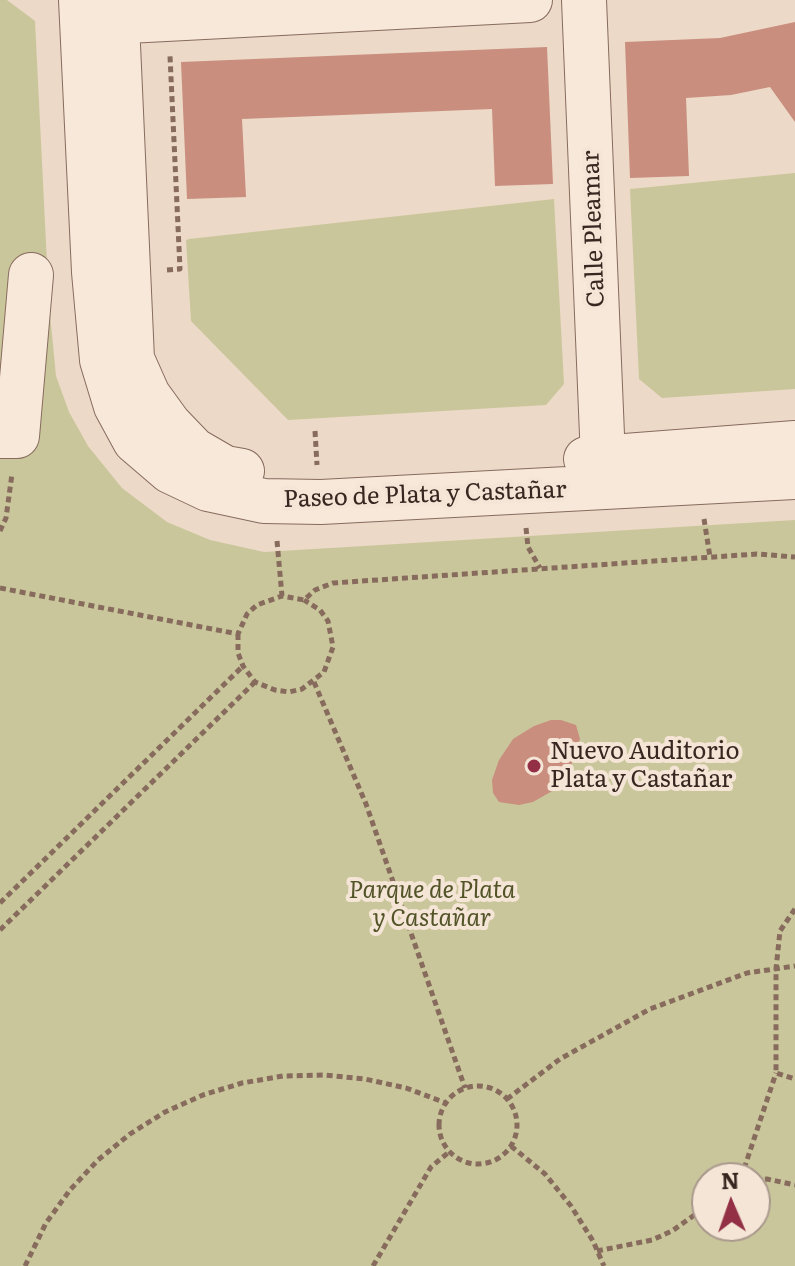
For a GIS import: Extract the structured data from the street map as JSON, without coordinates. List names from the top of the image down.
{
  "streets": {
    "street": ["Calle Pleamar", "Paseo de Plata y Castañar"]
  },
  "crossings": [
    ["Calle Pleamar", "Paseo de Plata y Castañar"]
  ],
  "parks": ["Parque de Plata y Castañar"],
  "places": ["Nuevo Auditorio Plata y Castañar"],
  "north": "top"
}
